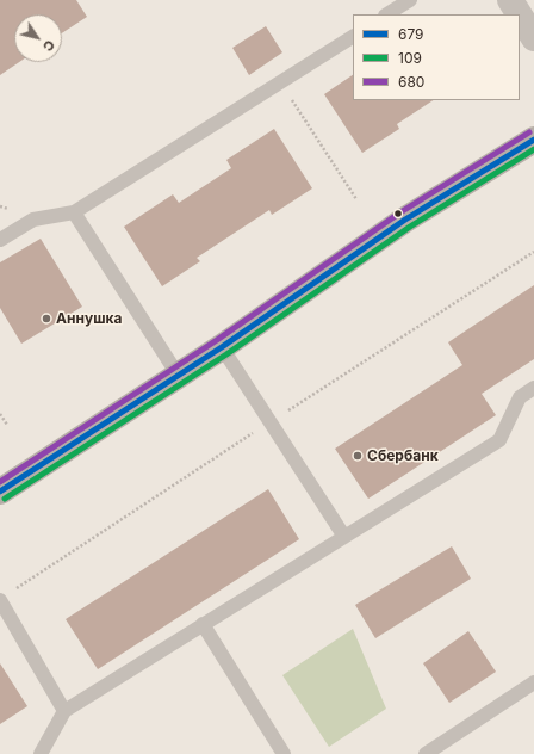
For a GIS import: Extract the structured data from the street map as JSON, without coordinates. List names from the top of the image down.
{
  "places": ["Аннушка", "Сбербанк"],
  "lines": ["transit line 680", "transit line 679", "transit line 109"],
  "legend": ["679", "109", "680"],
  "north": "bottom right"
}
